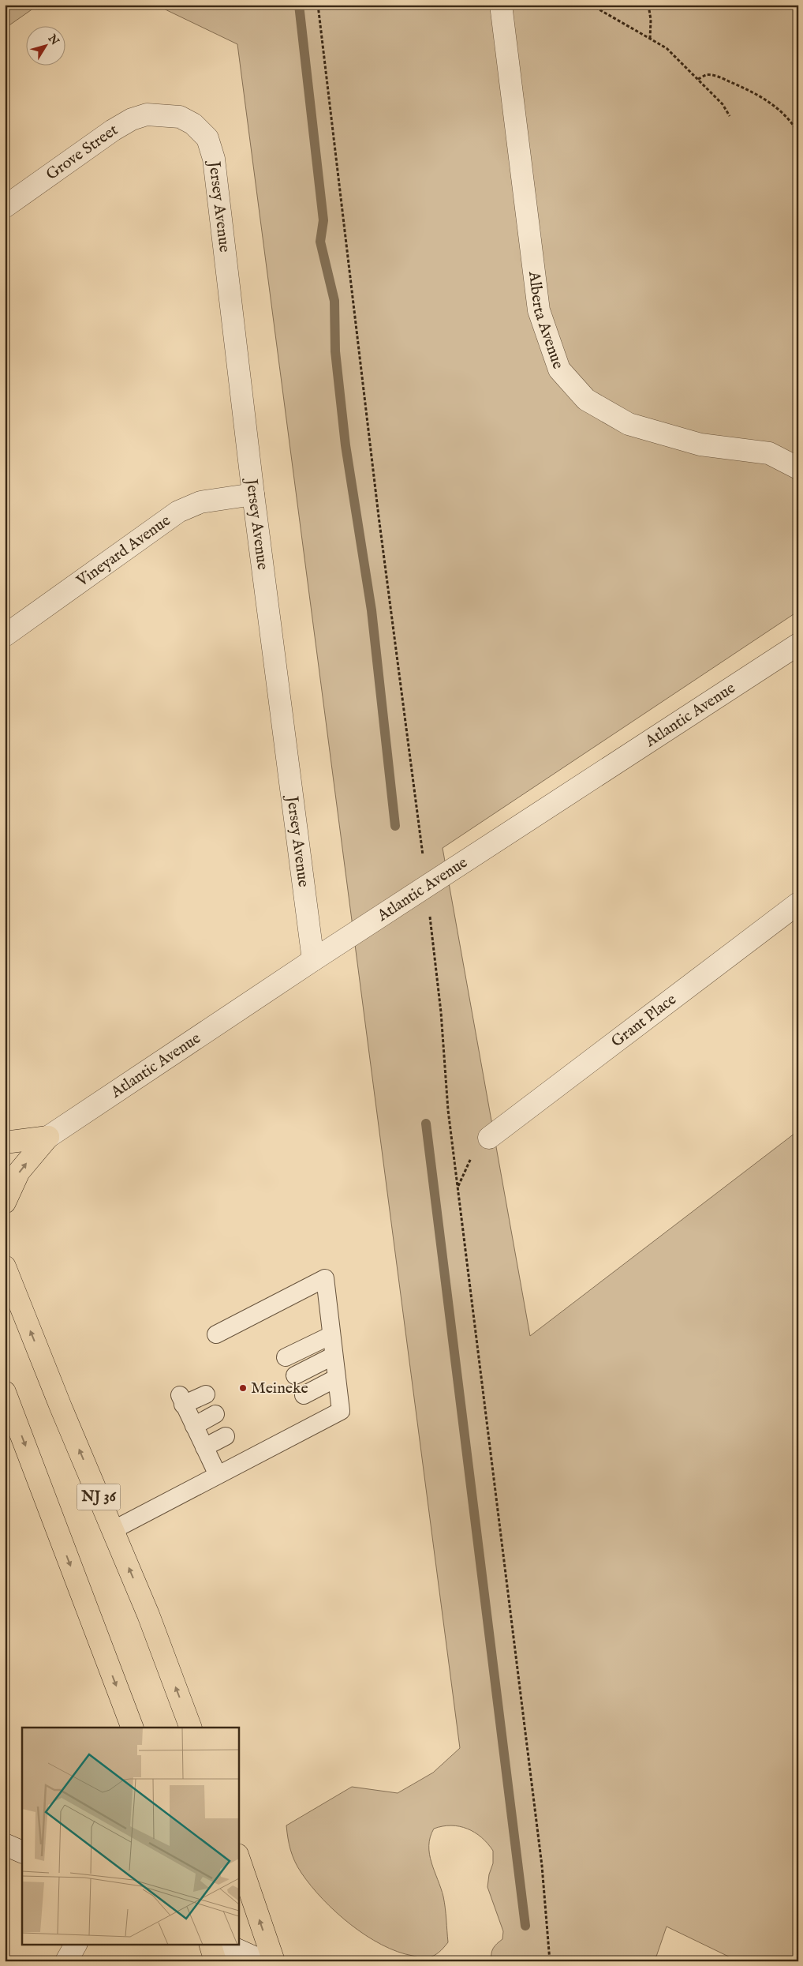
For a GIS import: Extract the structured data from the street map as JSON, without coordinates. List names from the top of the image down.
{
  "streets": {
    "highway": ["NJ 36"],
    "street": [
      "Grove Street",
      "Jersey Avenue",
      "Alberta Avenue",
      "Vineyard Avenue",
      "Atlantic Avenue",
      "Grant Place"
    ]
  },
  "crossings": [
    ["Grove Street", "Jersey Avenue"],
    ["Jersey Avenue", "Vineyard Avenue"],
    ["Jersey Avenue", "Atlantic Avenue"]
  ],
  "places": ["Meineke"],
  "north": "top right"
}
